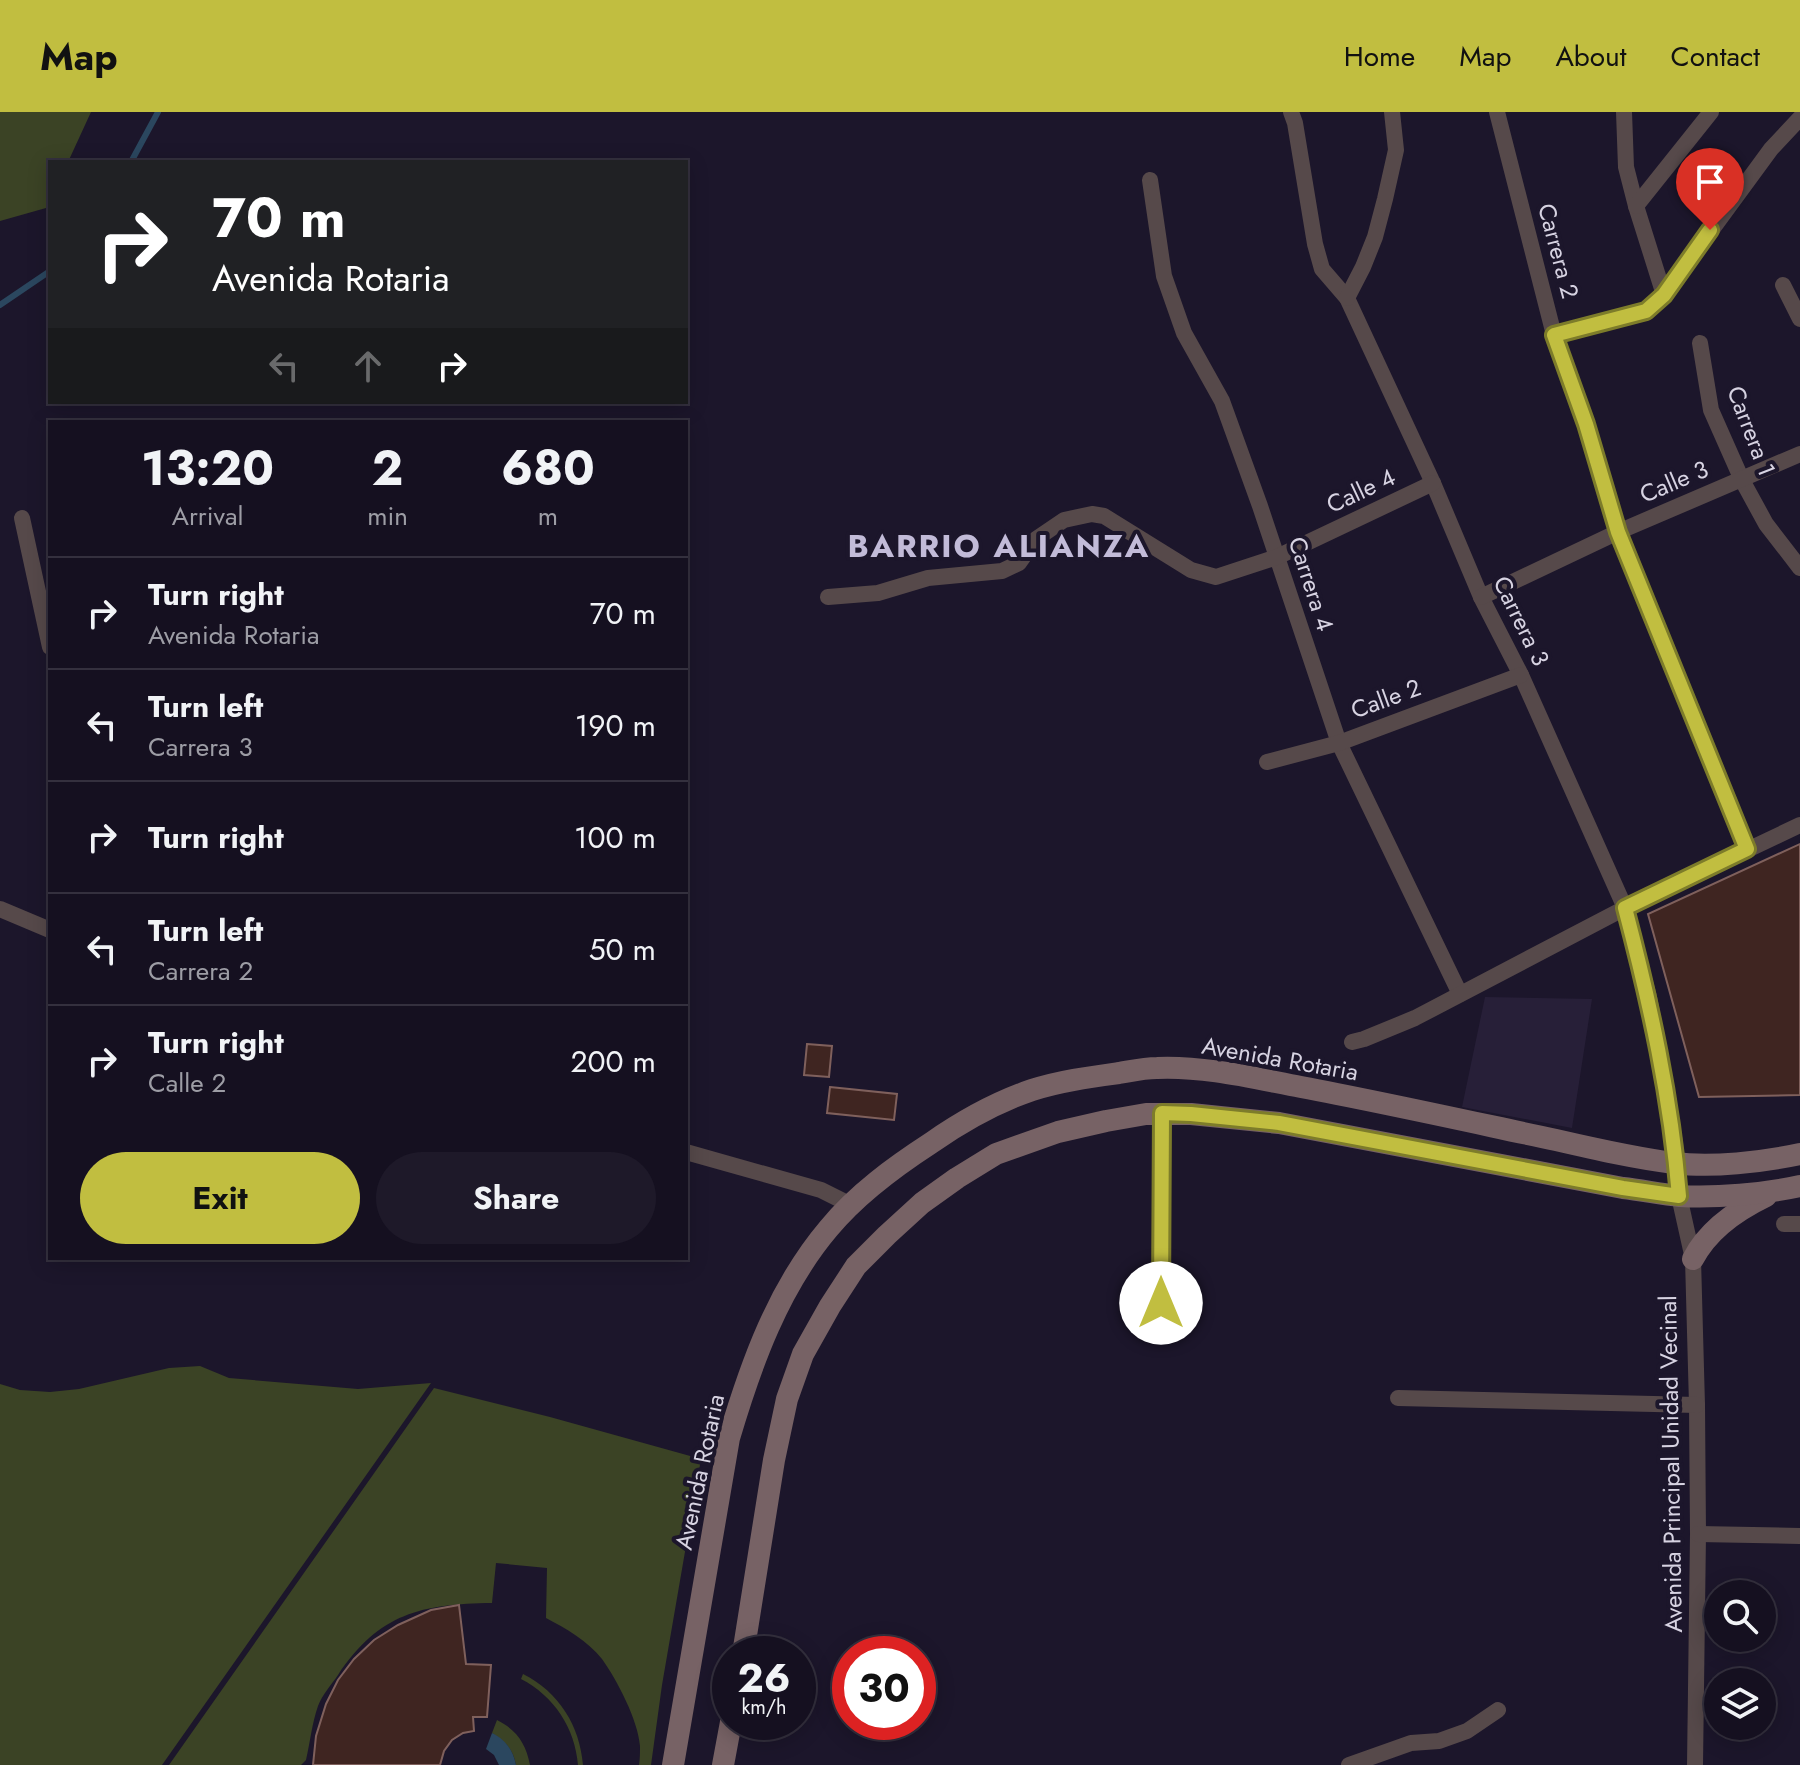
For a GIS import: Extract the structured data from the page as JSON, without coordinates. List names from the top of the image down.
{
  "streets": {
    "main road": ["Avenida Rotaria"],
    "street": [
      "Carrera 2",
      "Carrera 1",
      "Calle 3",
      "Calle 4",
      "Carrera 4",
      "Carrera 3",
      "Calle 2",
      "Avenida Principal Unidad Vecinal"
    ]
  },
  "crossings": [
    ["Carrera 2", "Calle 3"],
    ["Carrera 1", "Calle 3"],
    ["Calle 3", "Carrera 3"],
    ["Calle 4", "Carrera 4"],
    ["Calle 4", "Carrera 3"],
    ["Carrera 4", "Calle 2"],
    ["Carrera 3", "Calle 2"],
    ["Carrera 3", "Avenida Rotaria"],
    ["Carrera 3", "Avenida Principal Unidad Vecinal"],
    ["Avenida Rotaria", "Avenida Principal Unidad Vecinal"]
  ],
  "districts": ["BARRIO ALIANZA"],
  "page": {
    "header": "Map",
    "nav": [
      "Home",
      "Map",
      "About",
      "Contact"
    ],
    "turn": ["70 m", "Avenida Rotaria"],
    "eta": [
      "13:20",
      "Arrival",
      "2",
      "min",
      "680",
      "m"
    ],
    "list": [
      {
        "name": "Turn right",
        "note": "Avenida Rotaria",
        "value": "70 m"
      },
      {
        "name": "Turn left",
        "note": "Carrera 3",
        "value": "190 m"
      },
      {
        "name": "Turn right",
        "value": "100 m"
      },
      {
        "name": "Turn left",
        "note": "Carrera 2",
        "value": "50 m"
      },
      {
        "name": "Turn right",
        "note": "Calle 2",
        "value": "200 m"
      }
    ],
    "buttons": ["Exit", "Share"],
    "speed": "26 km/h",
    "limit": "30"
  }
}
